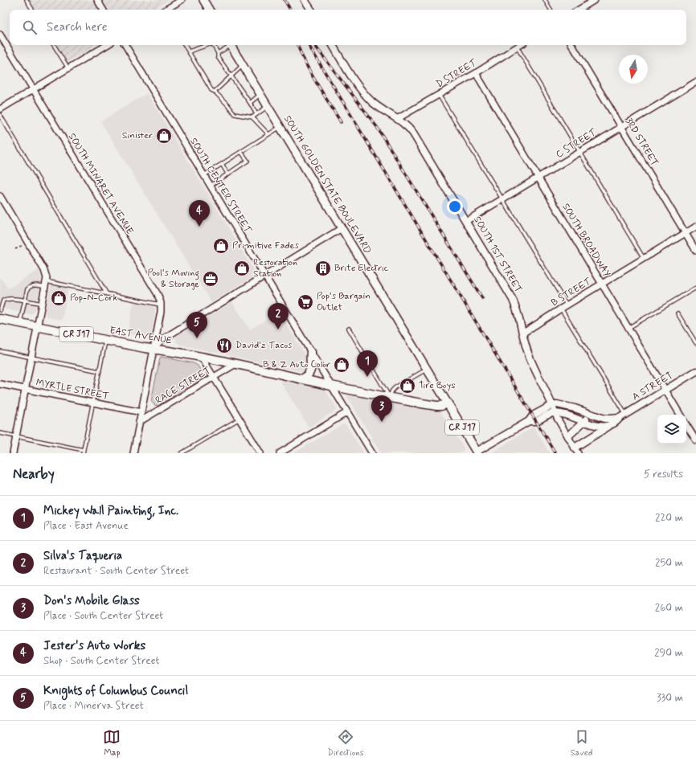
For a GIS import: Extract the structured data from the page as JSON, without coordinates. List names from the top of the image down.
{
  "streets": {
    "main road": ["SOUTH GOLDEN STATE BOULEVARD", "CR J17", "EAST AVENUE"],
    "street": [
      "D STREET",
      "3RD STREET",
      "C STREET",
      "SOUTH MINARET AVENUE",
      "SOUTH CENTER STREET",
      "SOUTH BROADWAY",
      "SOUTH 1ST STREET",
      "B STREET",
      "RACE STREET",
      "A STREET",
      "MYRTLE STREET"
    ]
  },
  "crossings": [
    ["D STREET", "SOUTH BROADWAY"],
    ["D STREET", "SOUTH 1ST STREET"],
    ["3RD STREET", "C STREET"],
    ["3RD STREET", "B STREET"],
    ["C STREET", "SOUTH BROADWAY"],
    ["C STREET", "SOUTH 1ST STREET"],
    ["SOUTH GOLDEN STATE BOULEVARD", "EAST AVENUE"],
    ["SOUTH CENTER STREET", "EAST AVENUE"],
    ["SOUTH BROADWAY", "B STREET"],
    ["SOUTH BROADWAY", "A STREET"],
    ["SOUTH 1ST STREET", "B STREET"],
    ["SOUTH 1ST STREET", "A STREET"],
    ["EAST AVENUE", "RACE STREET"]
  ],
  "places": {
    "shop": [
      "Sinister",
      "Primitive Fades",
      "Restoration Station",
      "Pop-N-Cork",
      "B & Z Auto Color",
      "Tire Boys"
    ],
    "building": ["Brite Electric"],
    "office": ["Pool's Moving & Storage"],
    "supermarket": ["Pop's Bargain Outlet"],
    "restaurant": ["David'z Tacos"]
  },
  "north": "bottom",
  "page": {
    "search": "Search here",
    "pins": [
      "4",
      "2",
      "5",
      "1",
      "3"
    ],
    "heading": ["Nearby", "5 results"],
    "list": [
      {
        "mark": "1",
        "name": "Mickey Wall Painting, Inc.",
        "note": "Place · East Avenue",
        "value": "220 m"
      },
      {
        "mark": "2",
        "name": "Silva's Taqueria",
        "note": "Restaurant · South Center Street",
        "value": "250 m"
      },
      {
        "mark": "3",
        "name": "Don's Mobile Glass",
        "note": "Place · South Center Street",
        "value": "260 m"
      },
      {
        "mark": "4",
        "name": "Jester's Auto Works",
        "note": "Shop · South Center Street",
        "value": "290 m"
      },
      {
        "mark": "5",
        "name": "Knights of Columbus Council",
        "note": "Place · Minerva Street",
        "value": "330 m"
      }
    ],
    "nav": ["Map", "Directions", "Saved"]
  }
}
